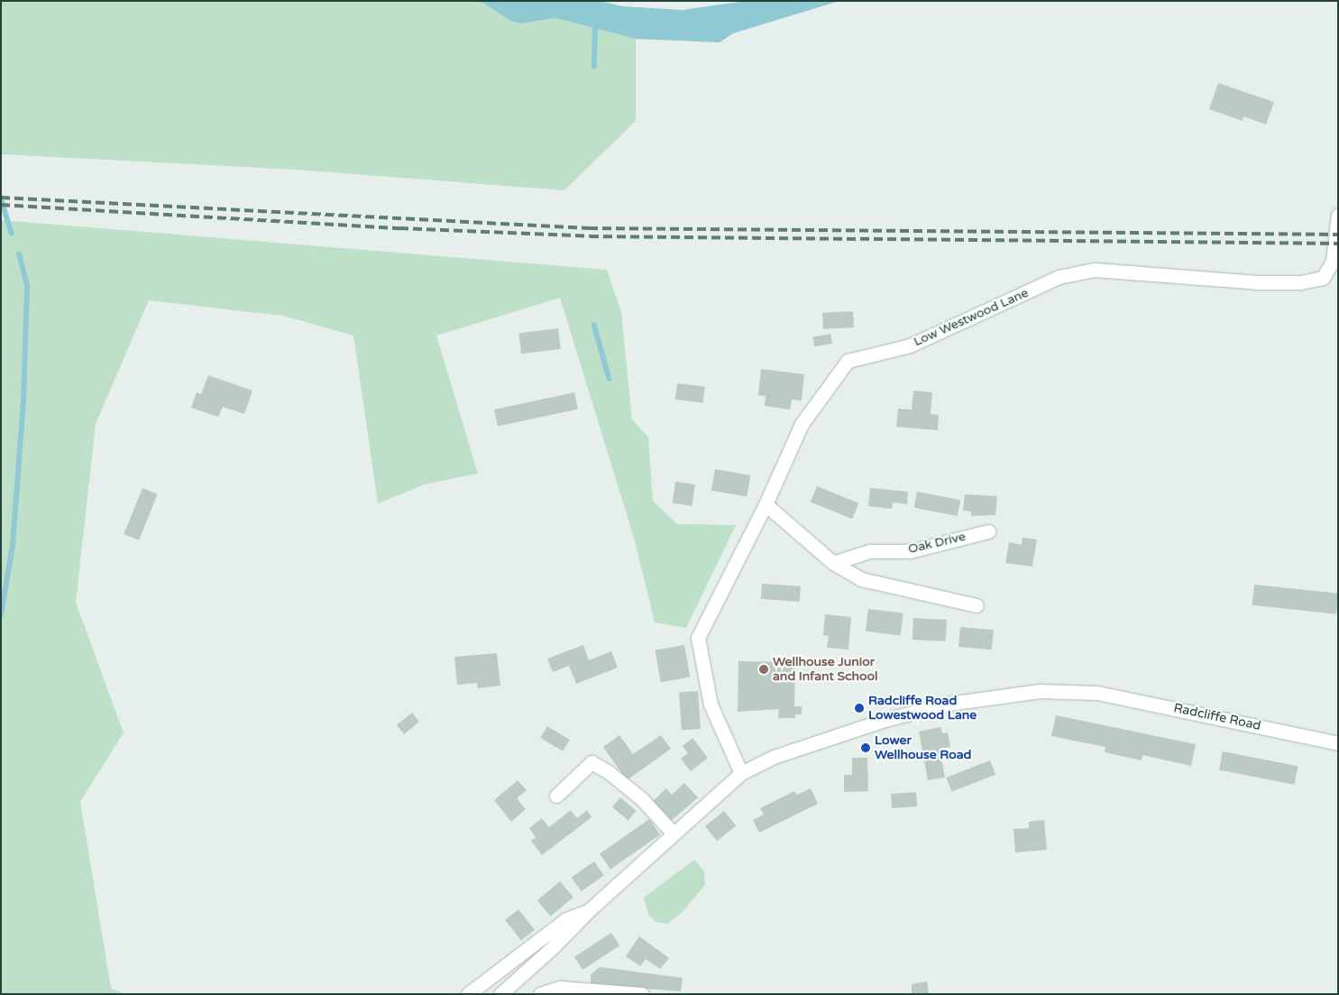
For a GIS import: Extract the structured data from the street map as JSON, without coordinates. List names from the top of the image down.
{
  "streets": {
    "street": ["Low Westwood Lane", "Oak Drive", "Radcliffe Road"]
  },
  "crossings": [
    ["Low Westwood Lane", "Radcliffe Road"]
  ],
  "places": ["Wellhouse Junior and Infant School", "Radcliffe Road Lowestwood Lane", "Lower Wellhouse Road"]
}
